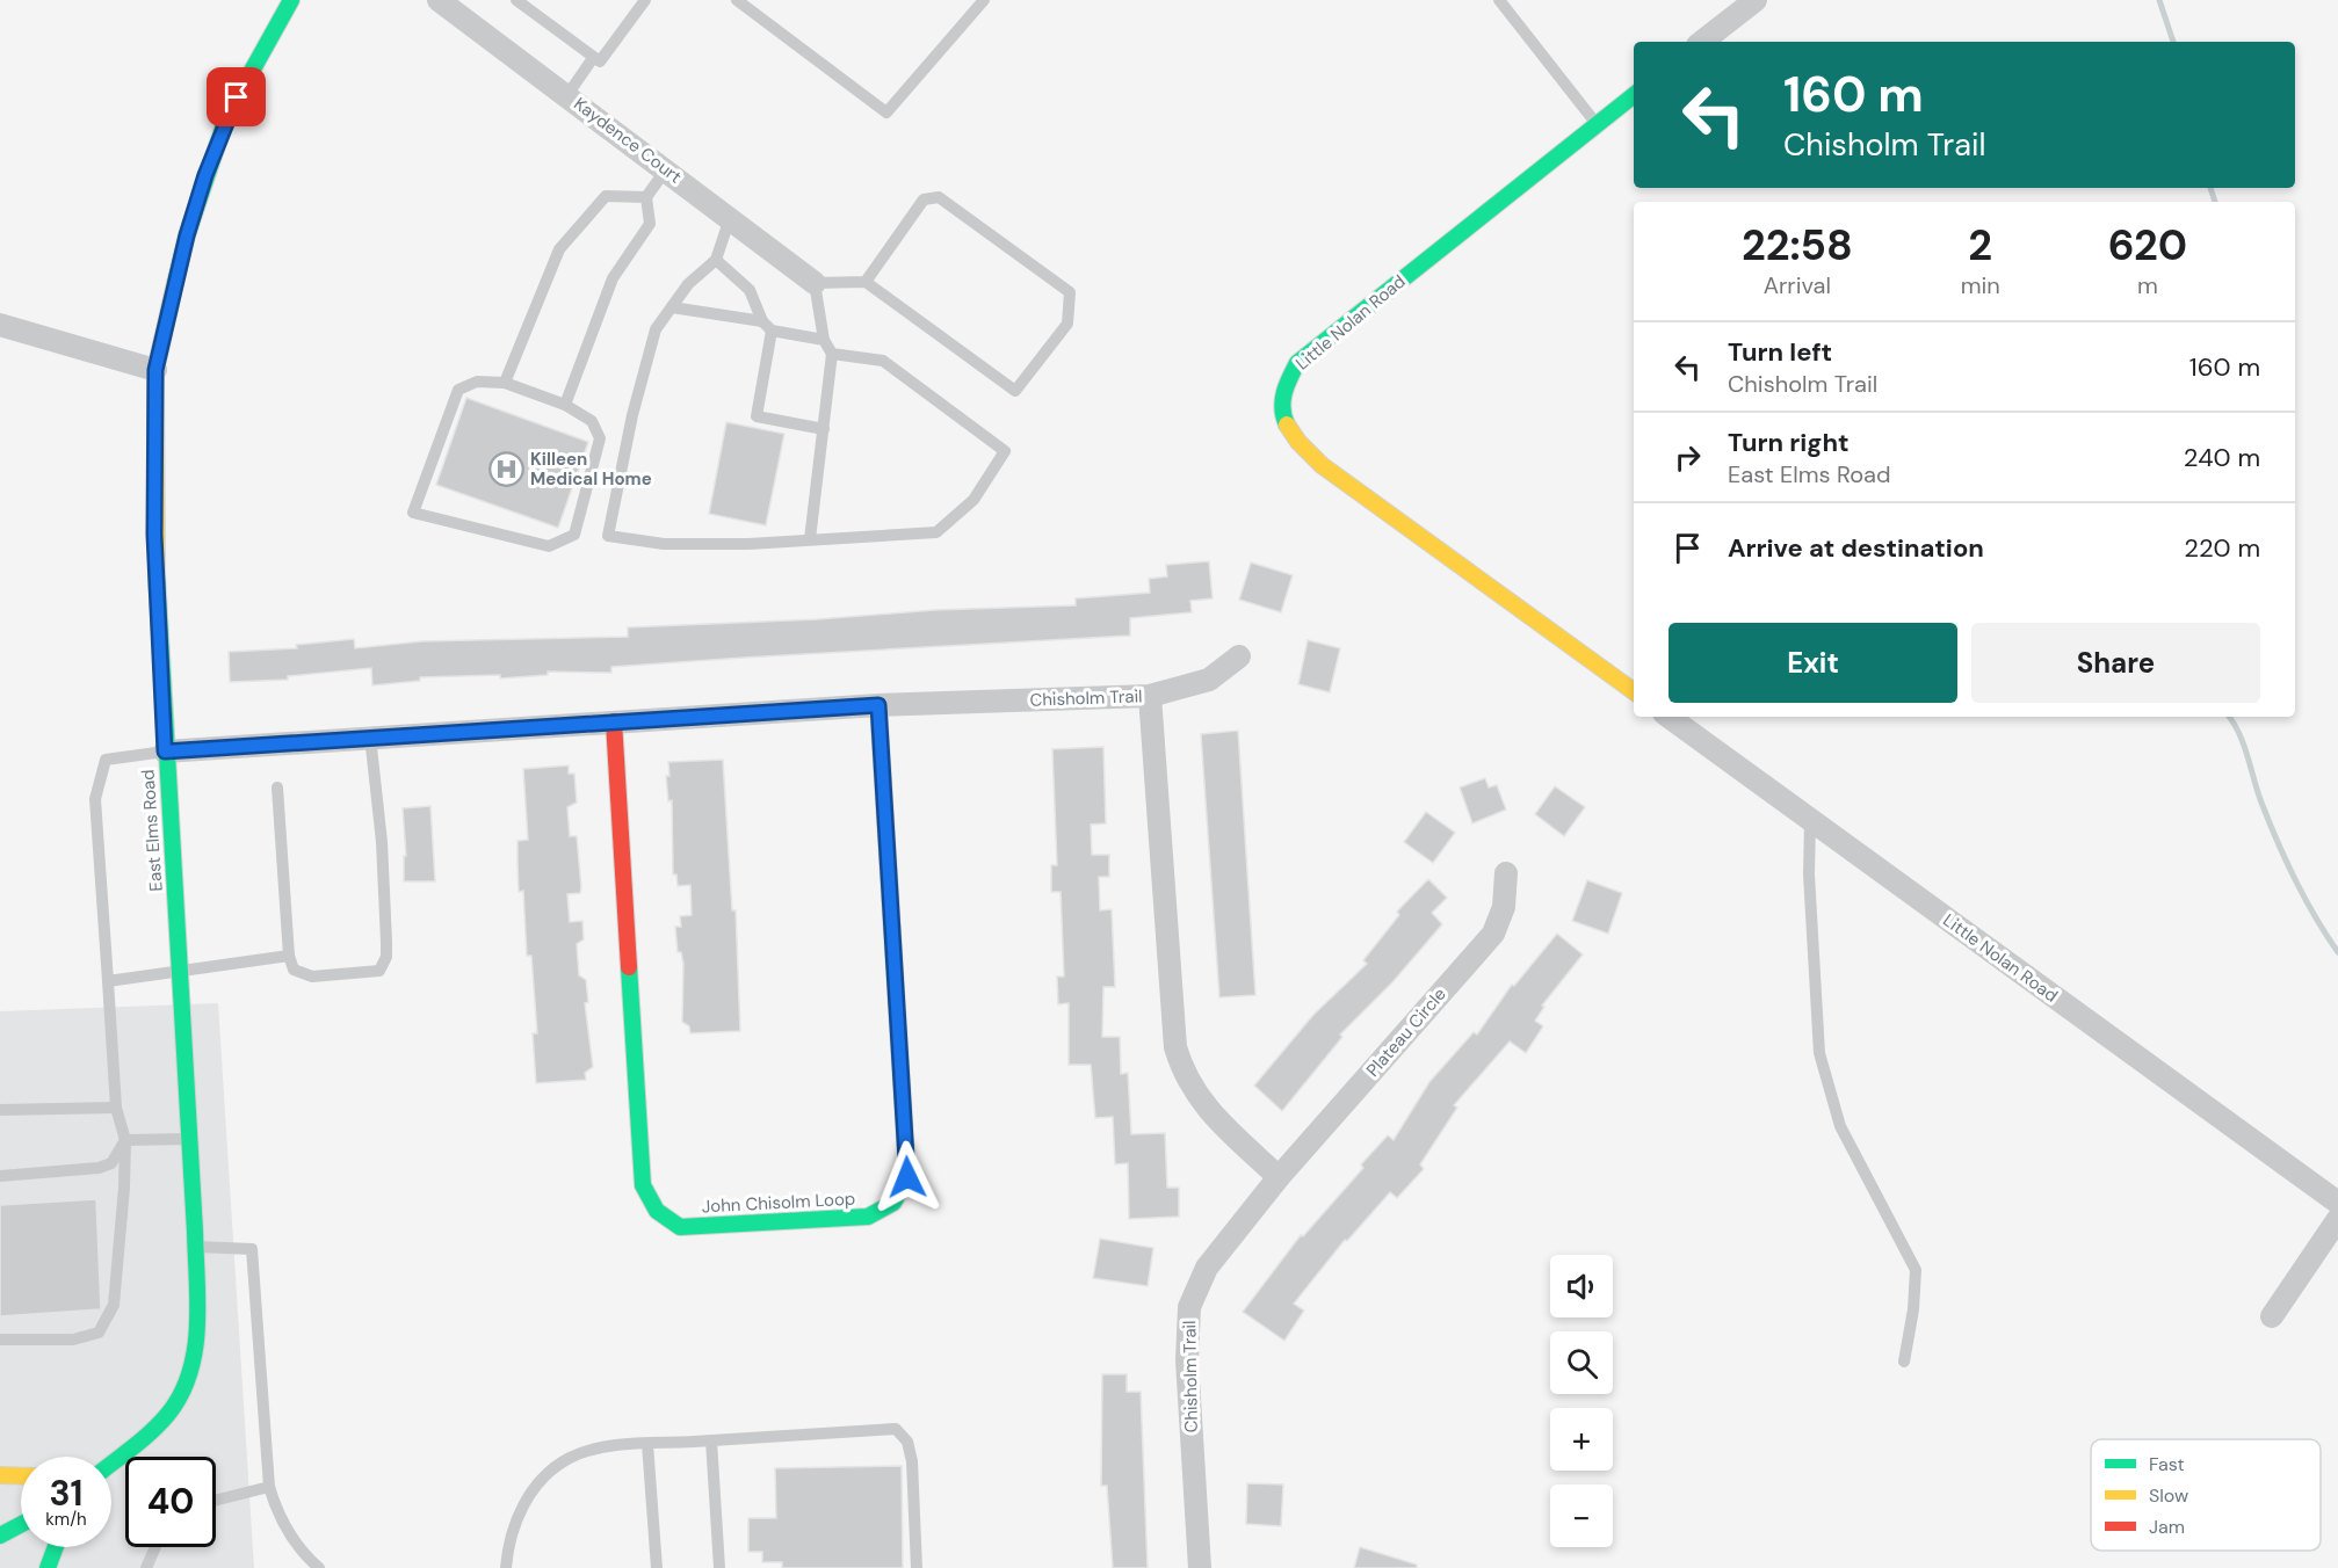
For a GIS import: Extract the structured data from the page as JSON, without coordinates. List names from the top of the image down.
{
  "streets": {
    "street": [
      "Kaydence Court",
      "Little Nolan Road",
      "Chisholm Trail",
      "East Elms Road",
      "Plateau Circle",
      "John Chisolm Loop"
    ]
  },
  "crossings": [
    ["Chisholm Trail", "East Elms Road"],
    ["Chisholm Trail", "Plateau Circle"],
    ["Chisholm Trail", "John Chisolm Loop"]
  ],
  "places": {
    "hospital": ["Killeen Medical Home"]
  },
  "legend": ["Fast", "Slow", "Jam"],
  "page": {
    "turn": ["160 m", "Chisholm Trail"],
    "eta": [
      "22:58",
      "Arrival",
      "2",
      "min",
      "620",
      "m"
    ],
    "list": [
      {
        "name": "Turn left",
        "note": "Chisholm Trail",
        "value": "160 m"
      },
      {
        "name": "Turn right",
        "note": "East Elms Road",
        "value": "240 m"
      },
      {
        "name": "Arrive at destination",
        "value": "220 m"
      }
    ],
    "buttons": ["Exit", "Share"],
    "map_buttons": ["+", "−"],
    "speed": "31 km/h",
    "limit": "40"
  }
}
